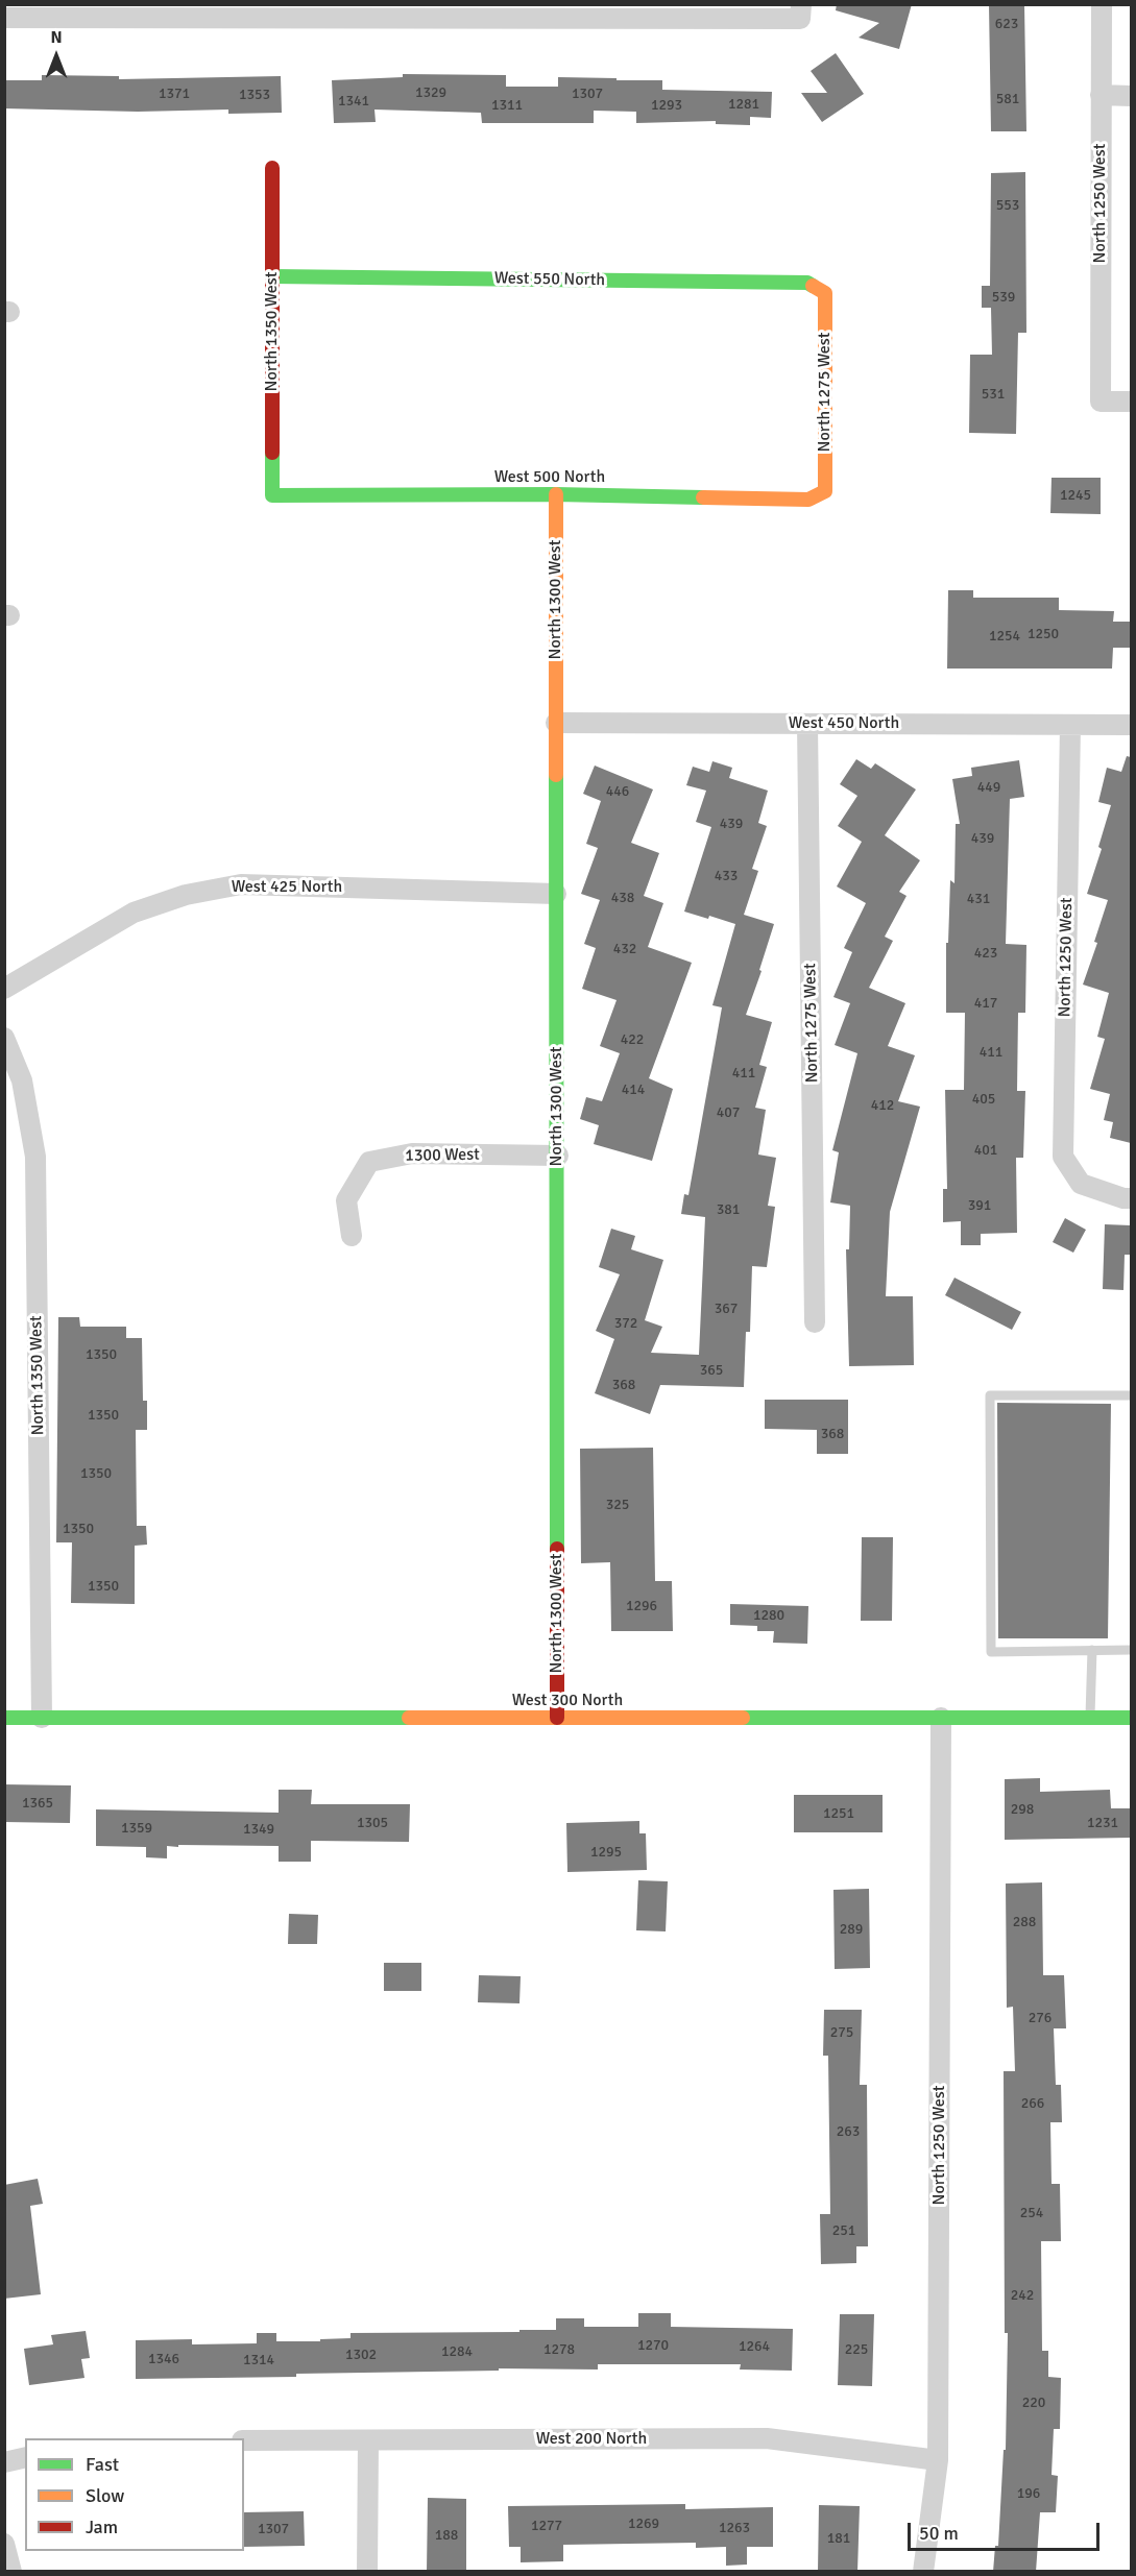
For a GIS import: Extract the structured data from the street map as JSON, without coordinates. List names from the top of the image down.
{
  "streets": {
    "street": [
      "North 1250 West",
      "West 550 North",
      "North 1350 West",
      "North 1275 West",
      "West 500 North",
      "North 1300 West",
      "West 450 North",
      "West 425 North",
      "1300 West",
      "West 300 North",
      "West 200 North"
    ]
  },
  "crossings": [
    ["North 1250 West", "West 450 North"],
    ["North 1250 West", "West 300 North"],
    ["North 1250 West", "West 200 North"],
    ["West 550 North", "North 1350 West"],
    ["West 550 North", "North 1275 West"],
    ["North 1350 West", "West 500 North"],
    ["North 1350 West", "West 300 North"],
    ["North 1275 West", "West 500 North"],
    ["North 1275 West", "West 450 North"],
    ["West 500 North", "North 1300 West"],
    ["North 1300 West", "West 450 North"],
    ["North 1300 West", "West 425 North"],
    ["North 1300 West", "1300 West"],
    ["North 1300 West", "West 300 North"]
  ],
  "house_numbers": [
    "623",
    "1329",
    "1371",
    "1307",
    "1353",
    "581",
    "1341",
    "1281",
    "1311",
    "1293",
    "553",
    "539",
    "531",
    "1245",
    "1250",
    "1254",
    "449",
    "446",
    "439",
    "439",
    "433",
    "438",
    "431",
    "432",
    "423",
    "417",
    "422",
    "411",
    "411",
    "414",
    "405",
    "412",
    "407",
    "401",
    "391",
    "381",
    "367",
    "372",
    "1350",
    "365",
    "368",
    "1350",
    "368",
    "1350",
    "325",
    "1350",
    "1350",
    "1296",
    "1280",
    "1365",
    "298",
    "1251",
    "1305",
    "1231",
    "1359",
    "1349",
    "1295",
    "288",
    "289",
    "276",
    "275",
    "266",
    "263",
    "254",
    "251",
    "242",
    "1270",
    "1264",
    "1278",
    "225",
    "1284",
    "1302",
    "1346",
    "1314",
    "220",
    "196",
    "1269",
    "1277",
    "1263",
    "1307",
    "188",
    "181"
  ],
  "legend": ["Fast", "Slow", "Jam"],
  "scale_bar": "50 m",
  "north": "top"
}
